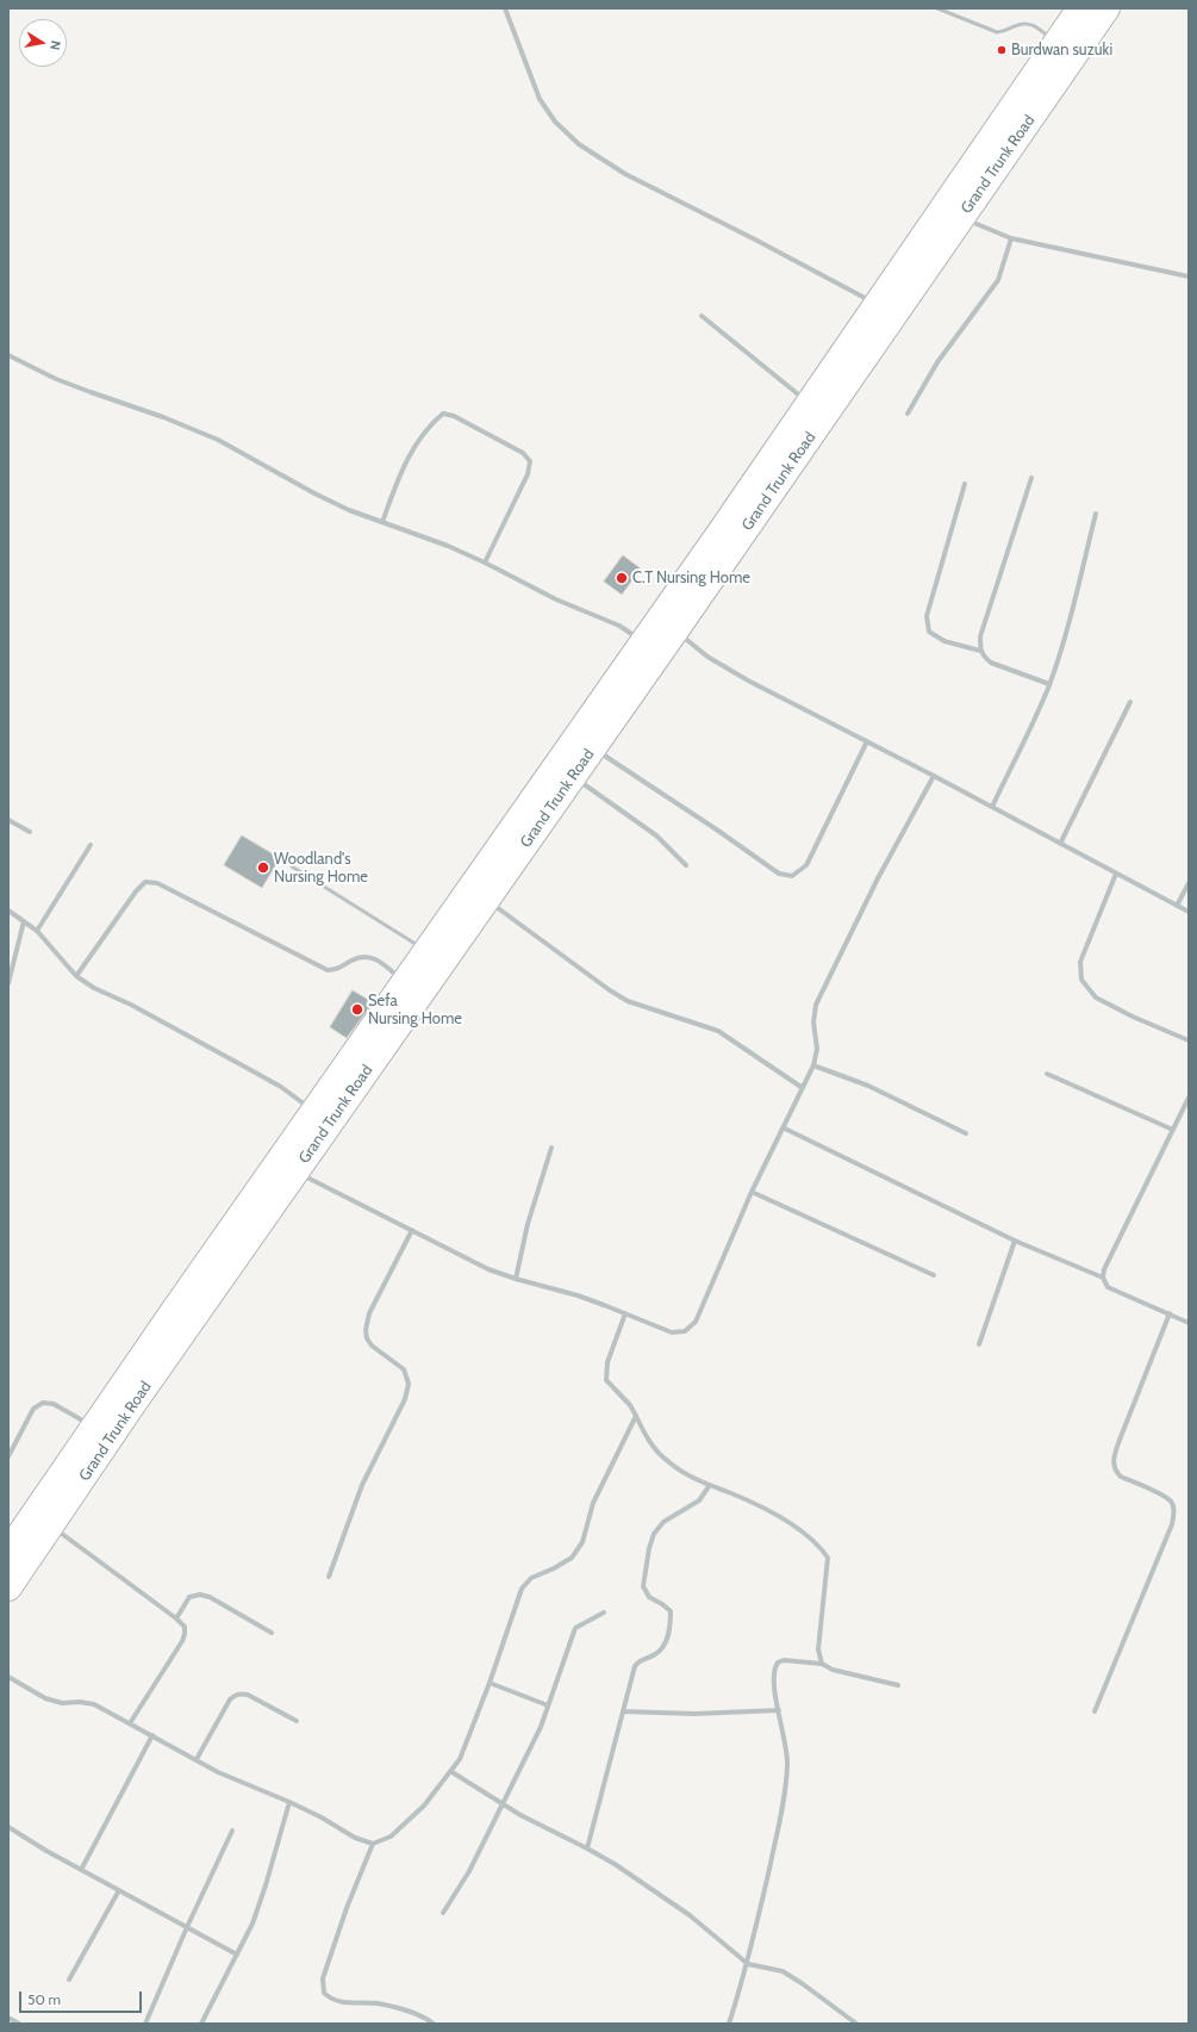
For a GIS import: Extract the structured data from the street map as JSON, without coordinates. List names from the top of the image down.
{
  "streets": {
    "main road": ["Grand Trunk Road"]
  },
  "places": [
    "Burdwan suzuki",
    "C.T Nursing Home",
    "Woodland's Nursing Home",
    "Sefa Nursing Home"
  ],
  "scale_bar": "50 m",
  "north": "right"
}
